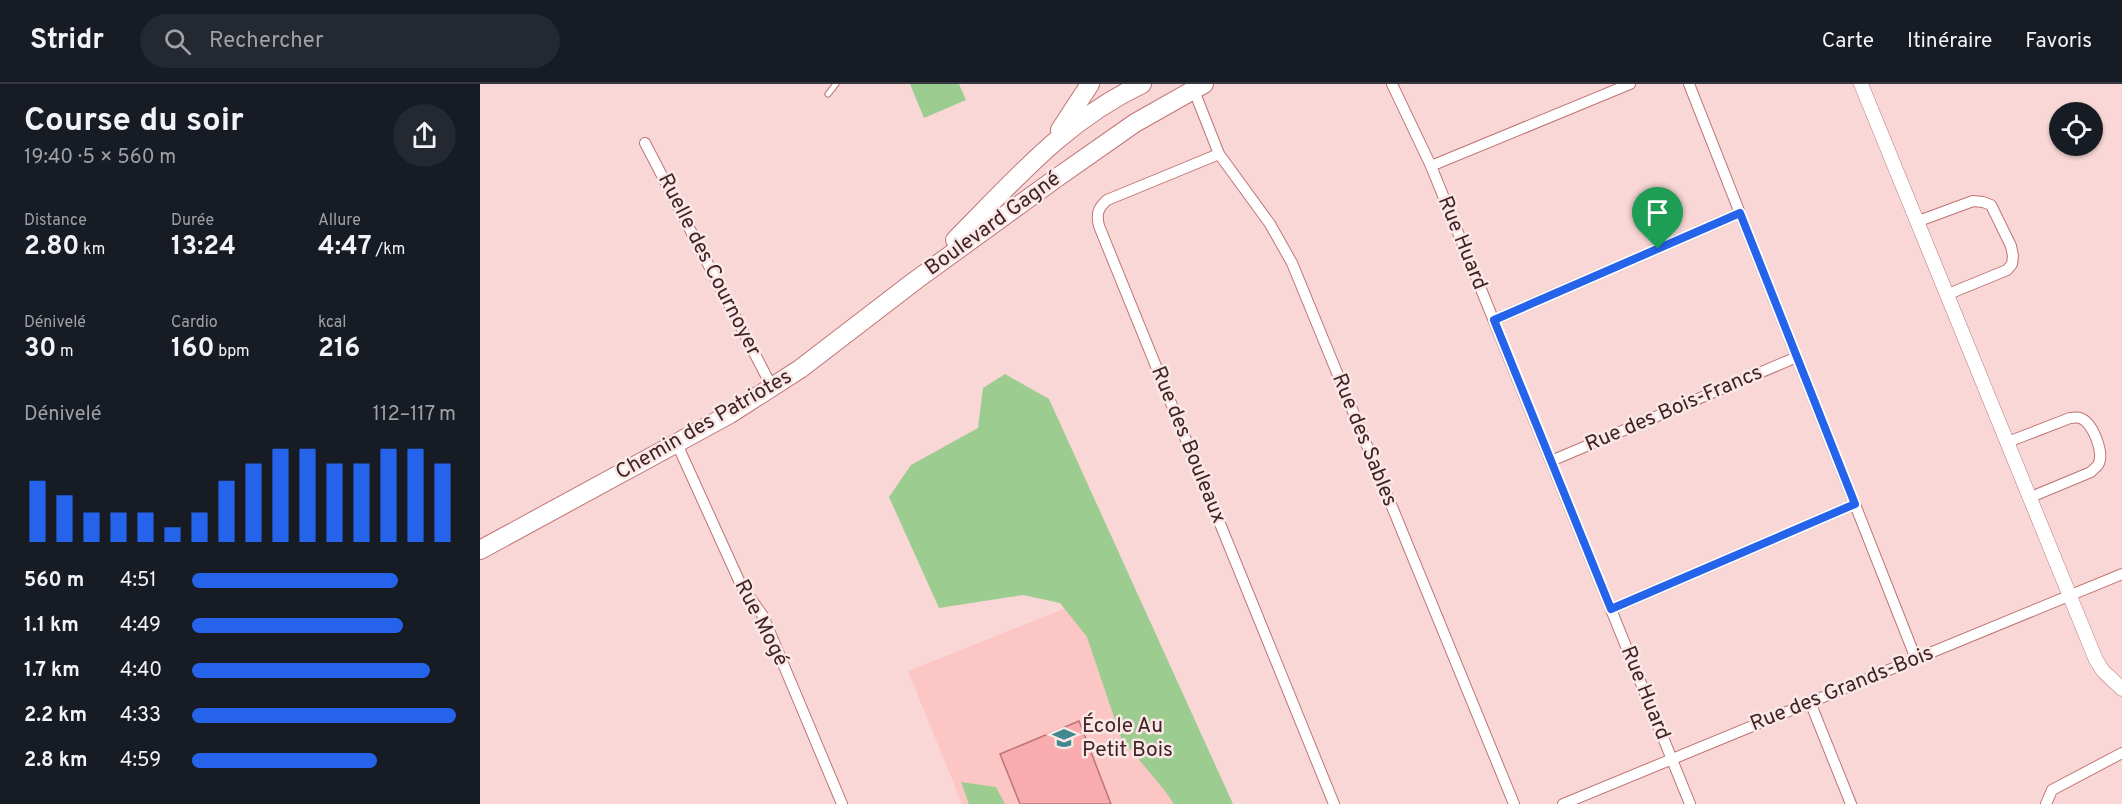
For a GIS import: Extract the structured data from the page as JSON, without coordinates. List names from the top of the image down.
{
  "streets": {
    "main road": ["Boulevard Gagné", "Chemin des Patriotes"],
    "street": [
      "Rue Huard",
      "Ruelle des Cournoyer",
      "Rue des Bois-Francs",
      "Rue des Sables",
      "Rue des Bouleaux",
      "Rue Mogé",
      "Rue des Grands-Bois"
    ]
  },
  "crossings": [
    ["Boulevard Gagné", "Chemin des Patriotes"],
    ["Boulevard Gagné", "Rue des Sables"],
    ["Rue Huard", "Rue des Bois-Francs"],
    ["Rue Huard", "Rue des Grands-Bois"],
    ["Ruelle des Cournoyer", "Chemin des Patriotes"],
    ["Chemin des Patriotes", "Rue Mogé"],
    ["Rue des Sables", "Rue des Bouleaux"]
  ],
  "places": {
    "school or university": ["École Au Petit Bois"]
  },
  "page": {
    "header": "Stridr",
    "search": "Rechercher",
    "nav": ["Carte", "Itinéraire", "Favoris"],
    "heading": ["Course du soir", "19:40 · 5 × 560 m"],
    "stats": [
      ["Distance", "2.80 km"],
      ["Durée", "13:24"],
      ["Allure", "4:47 /km"],
      ["Dénivelé", "30 m"],
      ["Cardio", "160 bpm"],
      ["kcal", "216"]
    ],
    "chart": ["Dénivelé", "112–117 m"],
    "list": [
      {
        "name": "560 m",
        "note": "4:51"
      },
      {
        "name": "1.1 km",
        "note": "4:49"
      },
      {
        "name": "1.7 km",
        "note": "4:40"
      },
      {
        "name": "2.2 km",
        "note": "4:33"
      },
      {
        "name": "2.8 km",
        "note": "4:59"
      }
    ]
  }
}
